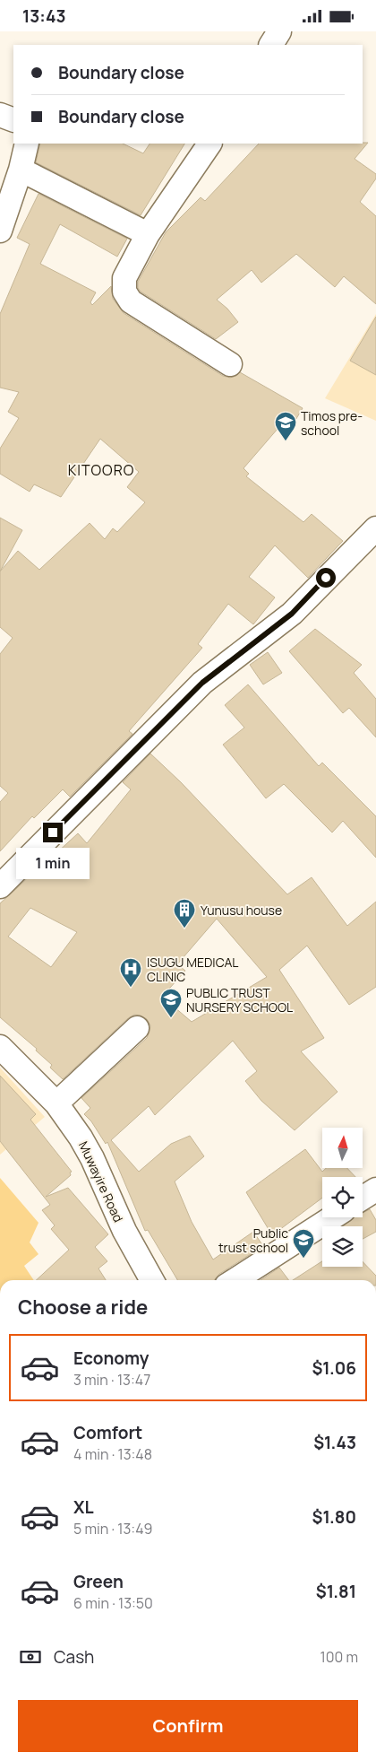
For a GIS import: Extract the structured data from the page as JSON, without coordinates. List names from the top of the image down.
{
  "streets": {
    "street": ["Muwayire Road"]
  },
  "districts": ["KITOORO"],
  "places": {
    "school or university": ["Timos pre- school", "PUBLIC TRUST NURSERY SCHOOL", "Public trust school"],
    "building": ["Yunusu house"],
    "hospital": ["ISUGU MEDICAL CLINIC"]
  },
  "north": "top",
  "page": {
    "status": "13:43",
    "banner": ["Boundary close", "Boundary close"],
    "bubble": "1 min",
    "heading": "Choose a ride",
    "list": [
      {
        "name": "Economy",
        "note": "3 min · 13:47",
        "value": "$1.06"
      },
      {
        "name": "Comfort",
        "note": "4 min · 13:48",
        "value": "$1.43"
      },
      {
        "name": "XL",
        "note": "5 min · 13:49",
        "value": "$1.80"
      },
      {
        "name": "Green",
        "note": "6 min · 13:50",
        "value": "$1.81"
      }
    ],
    "pay": ["Cash", "100 m"],
    "buttons": "Confirm"
  }
}
